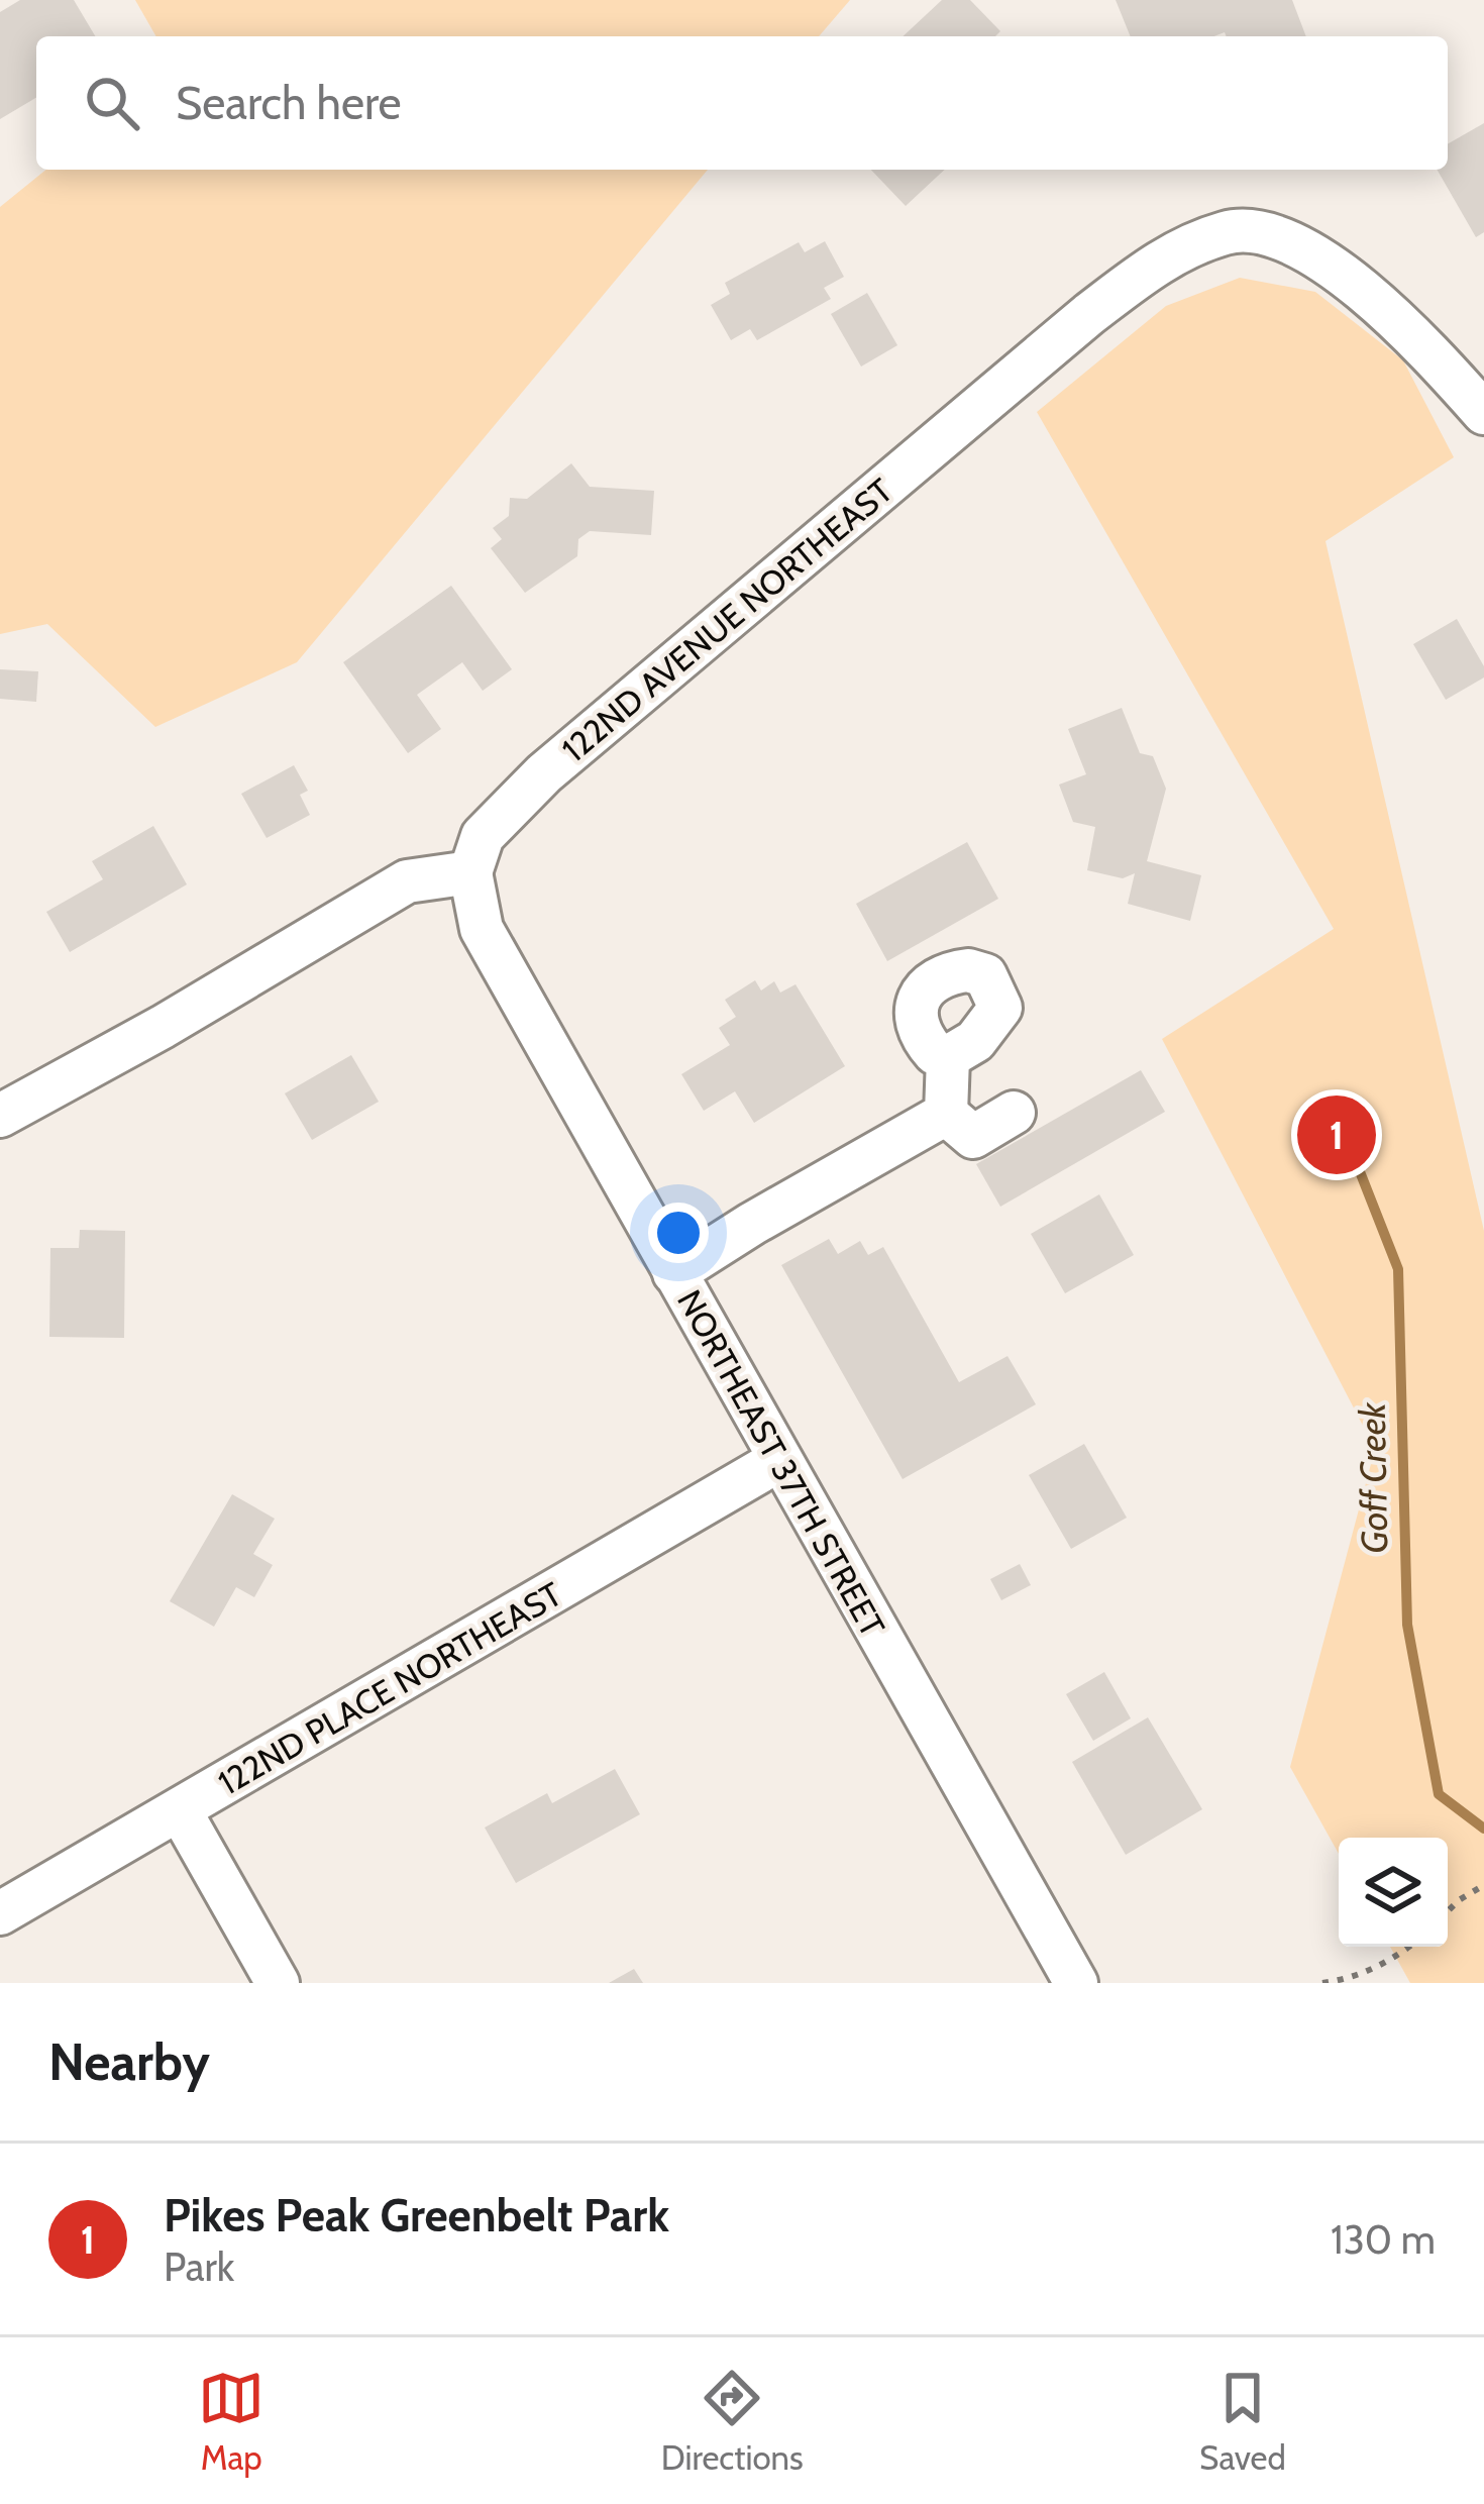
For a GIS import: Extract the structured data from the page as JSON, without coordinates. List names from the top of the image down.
{
  "streets": {
    "street": ["122ND AVENUE NORTHEAST", "NORTHEAST 37TH STREET", "122ND PLACE NORTHEAST"]
  },
  "crossings": [
    ["122ND AVENUE NORTHEAST", "NORTHEAST 37TH STREET"],
    ["NORTHEAST 37TH STREET", "122ND PLACE NORTHEAST"]
  ],
  "water": ["Goff Creek"],
  "page": {
    "search": "Search here",
    "pins": "1",
    "heading": "Nearby",
    "list": [
      {
        "mark": "1",
        "name": "Pikes Peak Greenbelt Park",
        "note": "Park",
        "value": "130 m"
      }
    ],
    "nav": ["Map", "Directions", "Saved"]
  }
}
